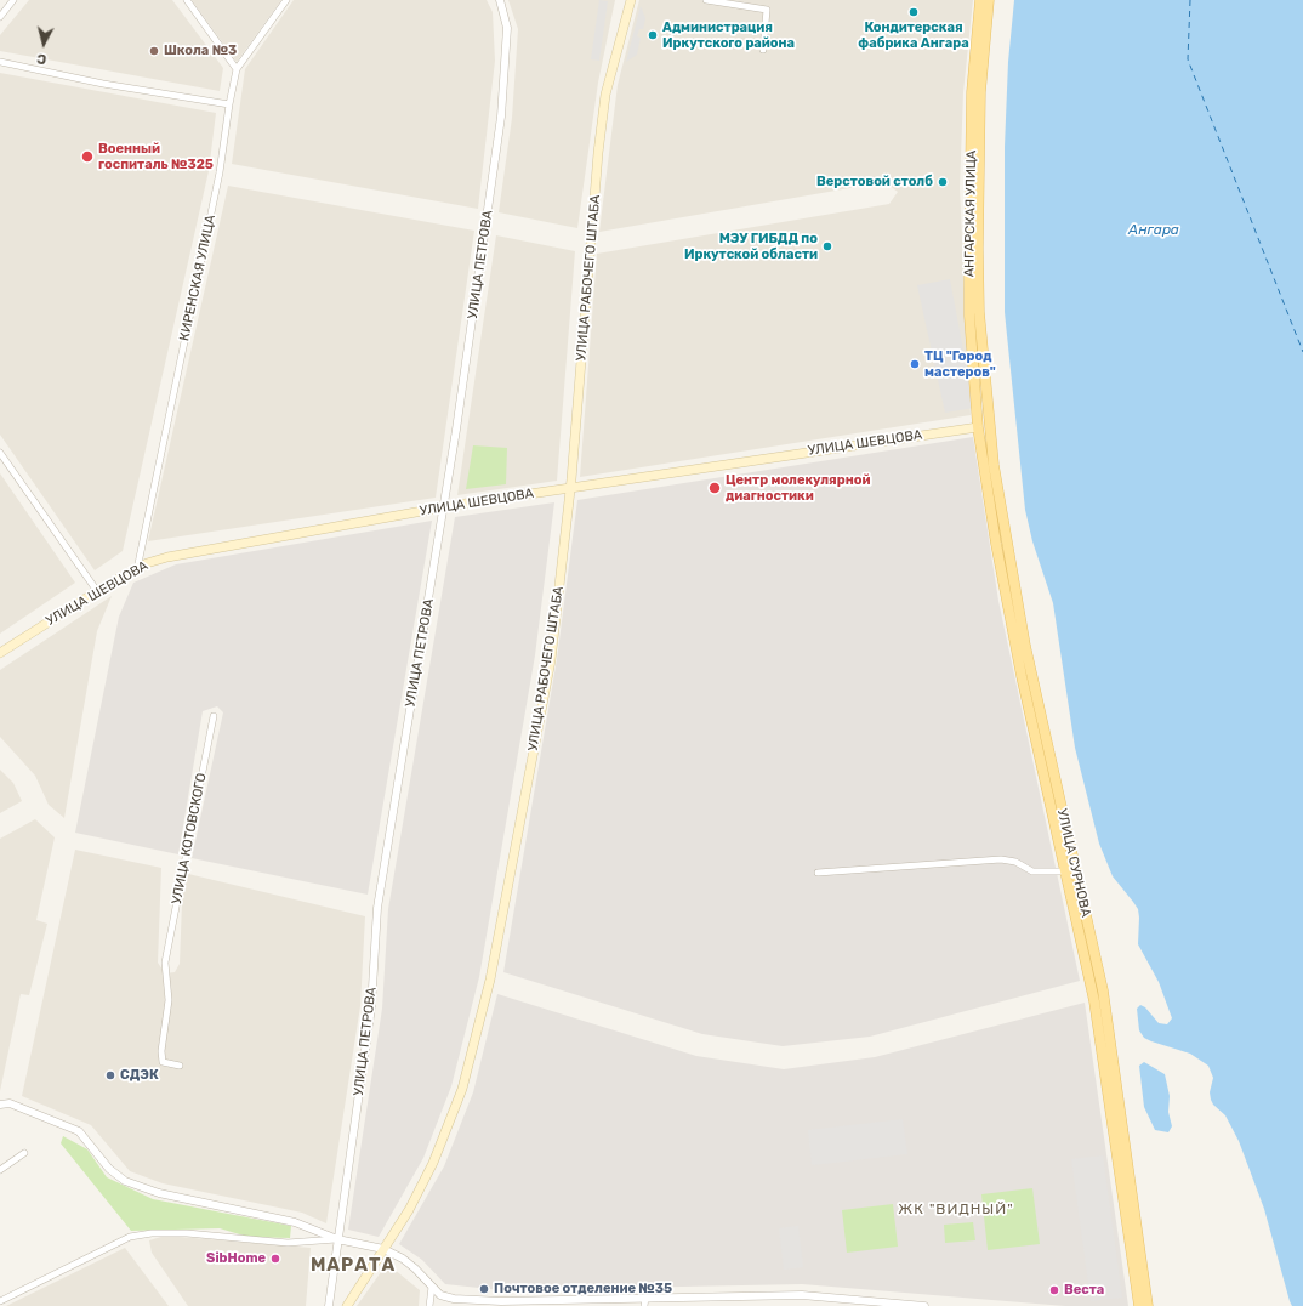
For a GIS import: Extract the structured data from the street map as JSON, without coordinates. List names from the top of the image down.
{
  "streets": {
    "main road": [
      "АНГАРСКАЯ УЛИЦА",
      "УЛИЦА РАБОЧЕГО ШТАБА",
      "УЛИЦА ШЕВЦОВА",
      "УЛИЦА СУРНОВА"
    ],
    "street": ["УЛИЦА ПЕТРОВА", "КИРЕНСКАЯ УЛИЦА", "УЛИЦА КОТОВСКОГО"]
  },
  "crossings": [
    ["АНГАРСКАЯ УЛИЦА", "УЛИЦА ШЕВЦОВА"],
    ["АНГАРСКАЯ УЛИЦА", "УЛИЦА СУРНОВА"],
    ["УЛИЦА ПЕТРОВА", "УЛИЦА ШЕВЦОВА"],
    ["КИРЕНСКАЯ УЛИЦА", "УЛИЦА ШЕВЦОВА"],
    ["УЛИЦА РАБОЧЕГО ШТАБА", "УЛИЦА ШЕВЦОВА"],
    ["УЛИЦА ШЕВЦОВА", "УЛИЦА СУРНОВА"]
  ],
  "districts": ["ЖК \"ВИДНЫЙ\"", "МАРАТА"],
  "water": ["Ангара"],
  "places": [
    "Кондитерская фабрика Ангара",
    "Администрация Иркутского района",
    "Школа №3",
    "Военный госпиталь №325",
    "Верстовой столб",
    "МЭУ ГИБДД по Иркутской области",
    "ТЦ \"Город мастеров\"",
    "Центр молекулярной диагностики",
    "СДЭК",
    "SibHome",
    "Почтовое отделение №35",
    "Веста"
  ],
  "north": "bottom"
}
